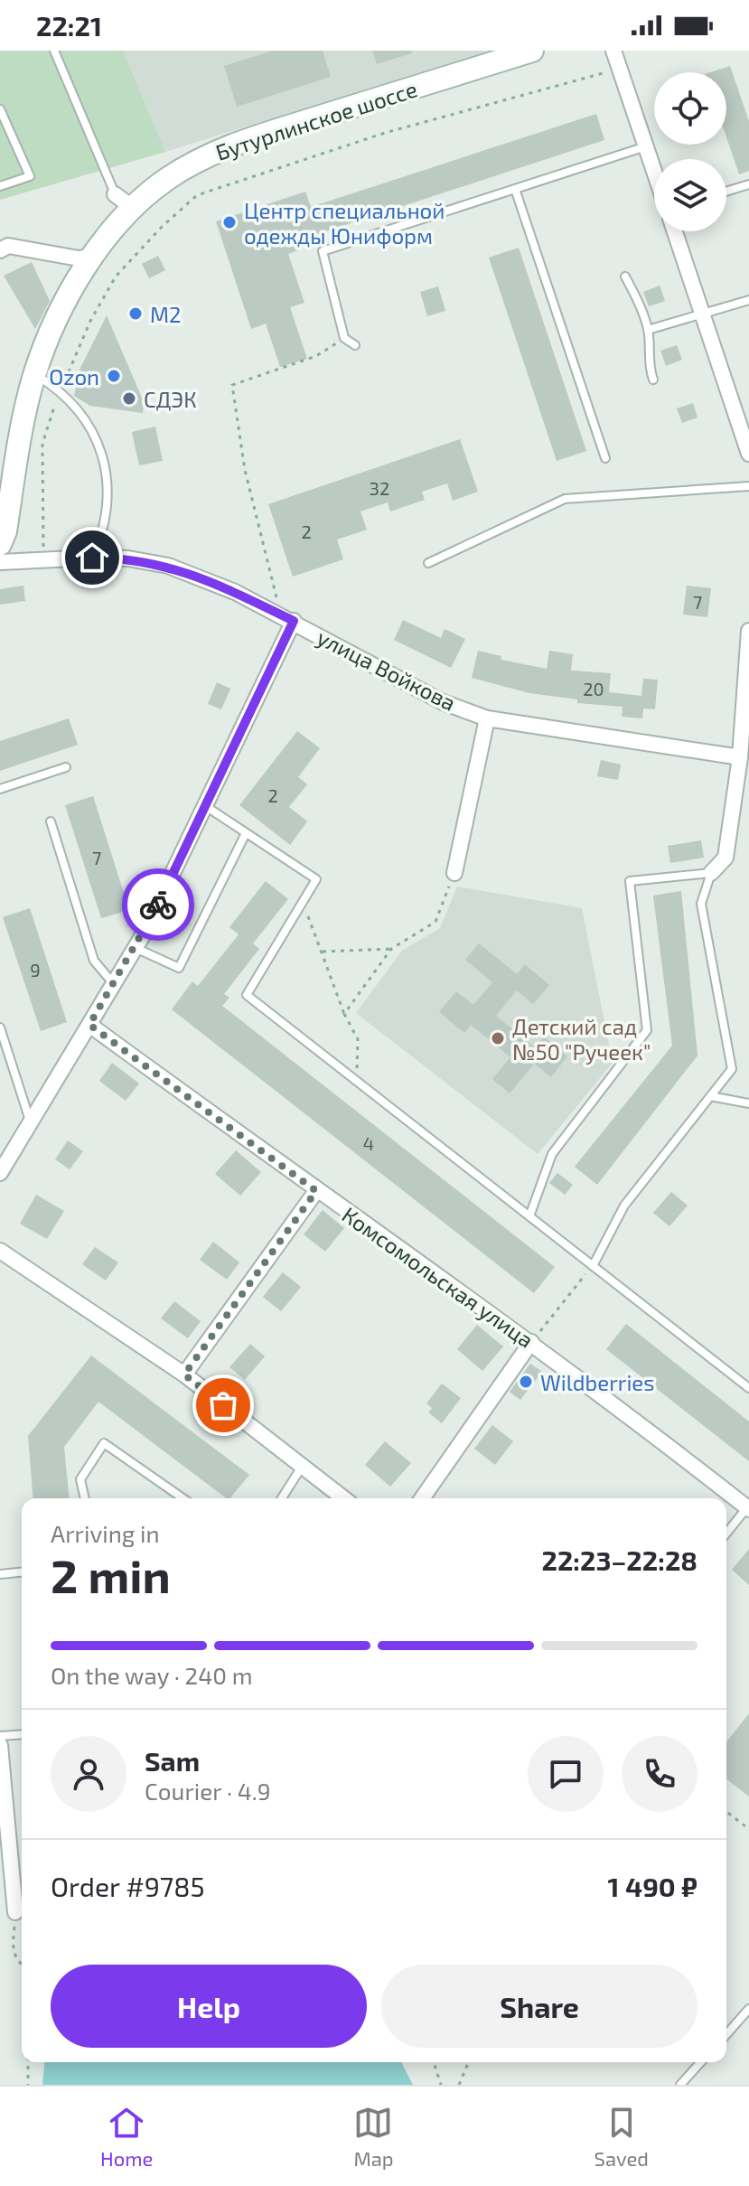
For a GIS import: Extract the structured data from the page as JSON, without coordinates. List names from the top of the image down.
{
  "streets": {
    "main road": ["Бутурлинское шоссе"],
    "street": ["улица Войкова", "Комсомольская улица"]
  },
  "places": [
    "Центр специальной одежды Юниформ",
    "М2",
    "Ozon",
    "СДЭК",
    "Детский сад №50 \"Ручеек\"",
    "Wildberries"
  ],
  "house_numbers": [
    "32",
    "2",
    "7",
    "20",
    "2",
    "7",
    "9",
    "4"
  ],
  "page": {
    "status": "22:21",
    "heading": ["2 min", "Arriving in", "22:23–22:28"],
    "panel": [
      "Sam",
      "Courier · 4.9",
      "Order #9785",
      "1 490 ₽"
    ],
    "bar": "On the way · 240 m",
    "buttons": ["Help", "Share"],
    "tabs": ["Home", "Map", "Saved"]
  }
}
